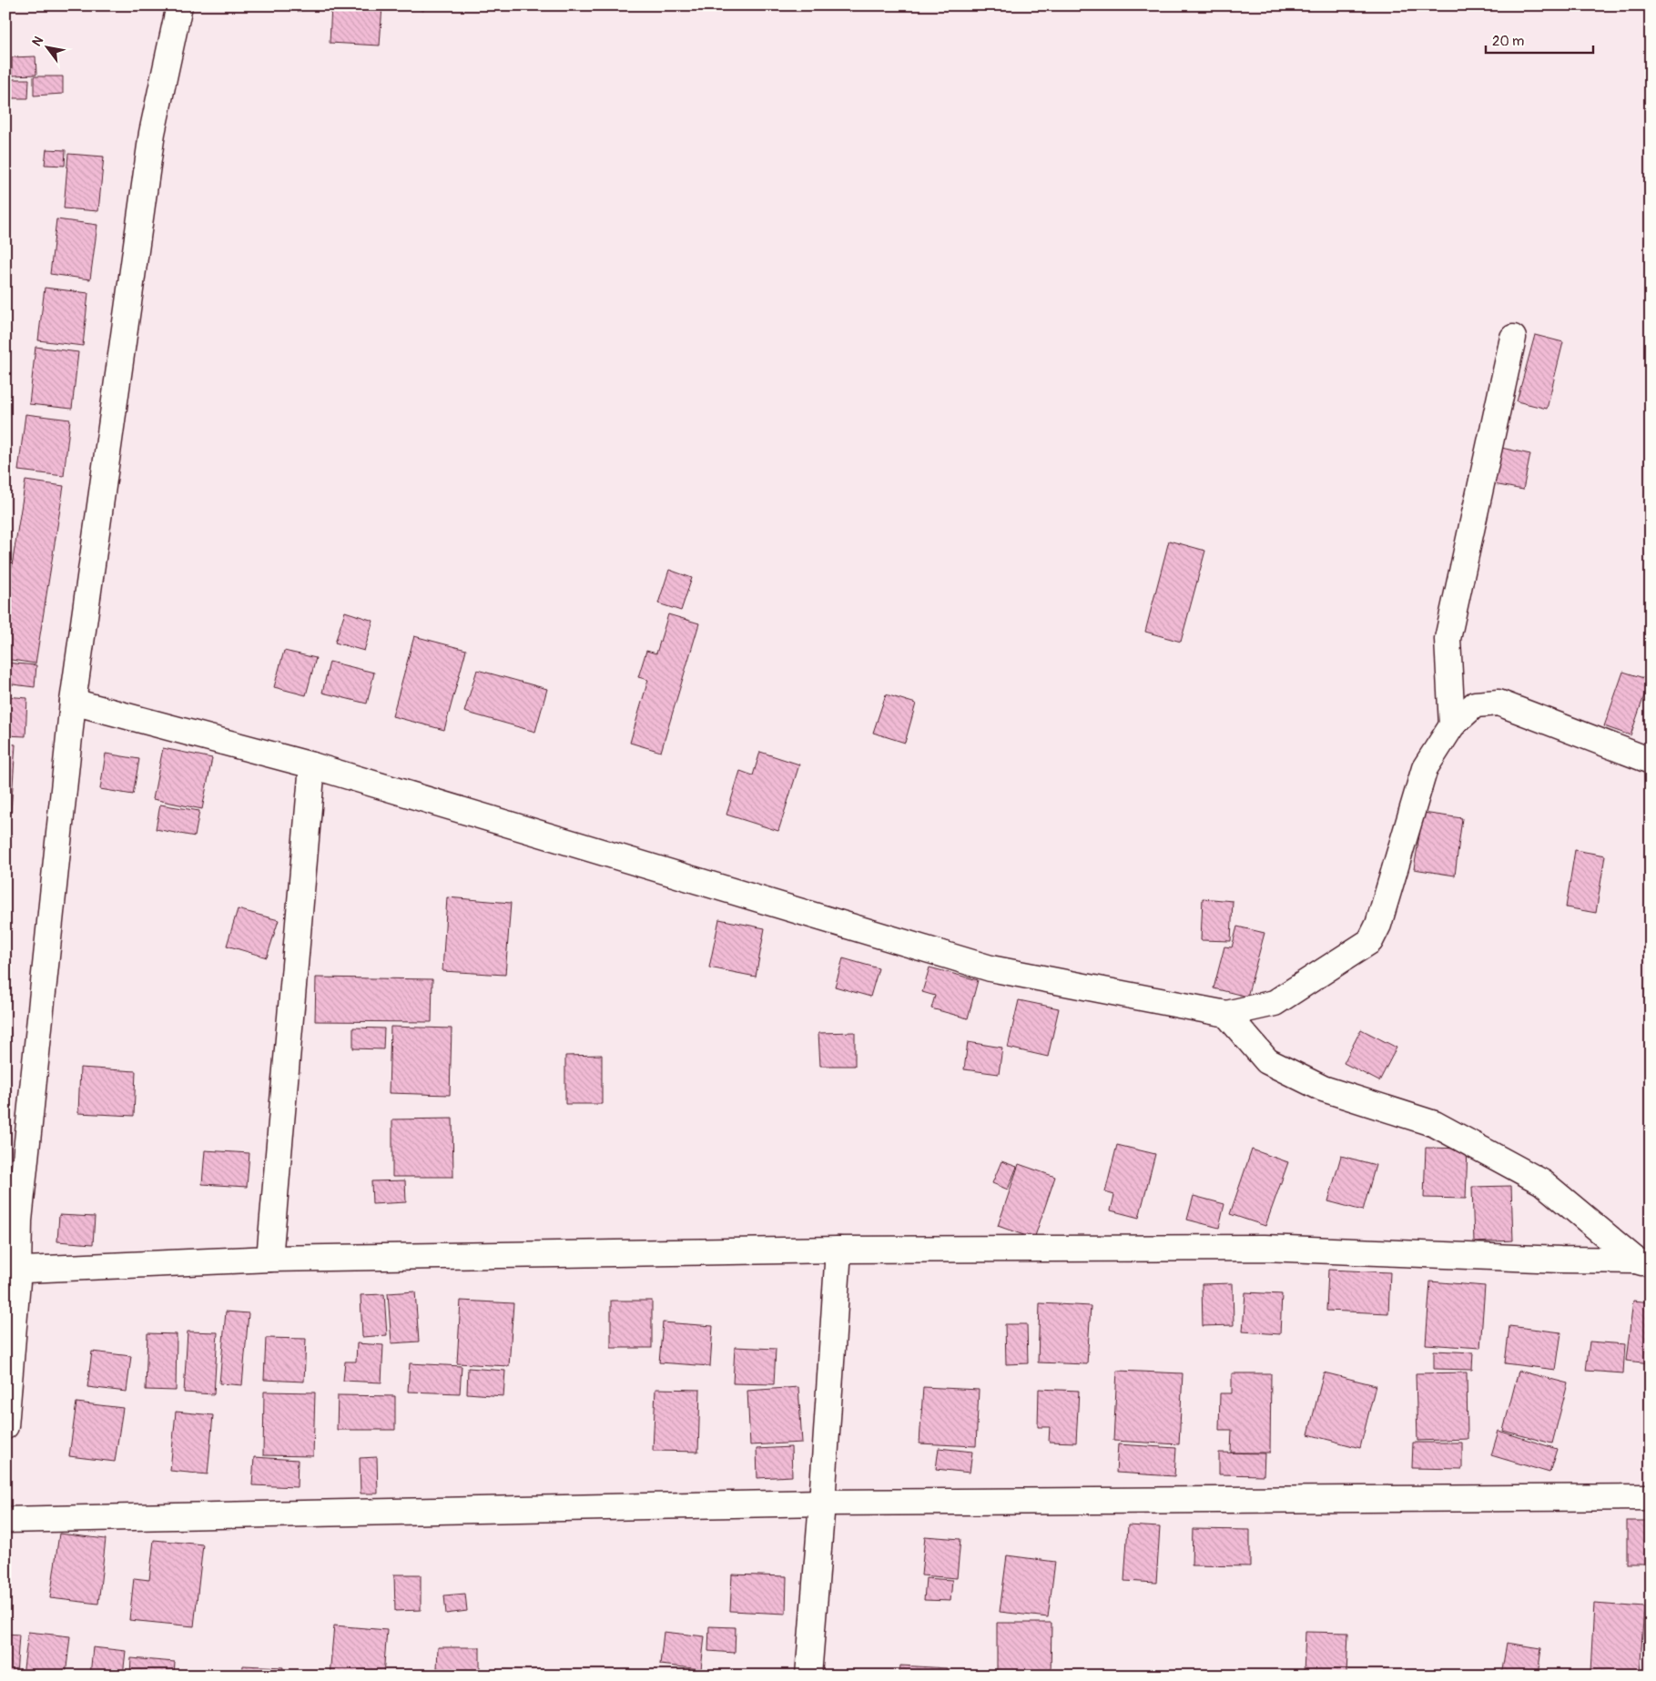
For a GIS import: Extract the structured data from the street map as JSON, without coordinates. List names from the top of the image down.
{
  "scale_bar": "20 m",
  "north": "top left"
}
